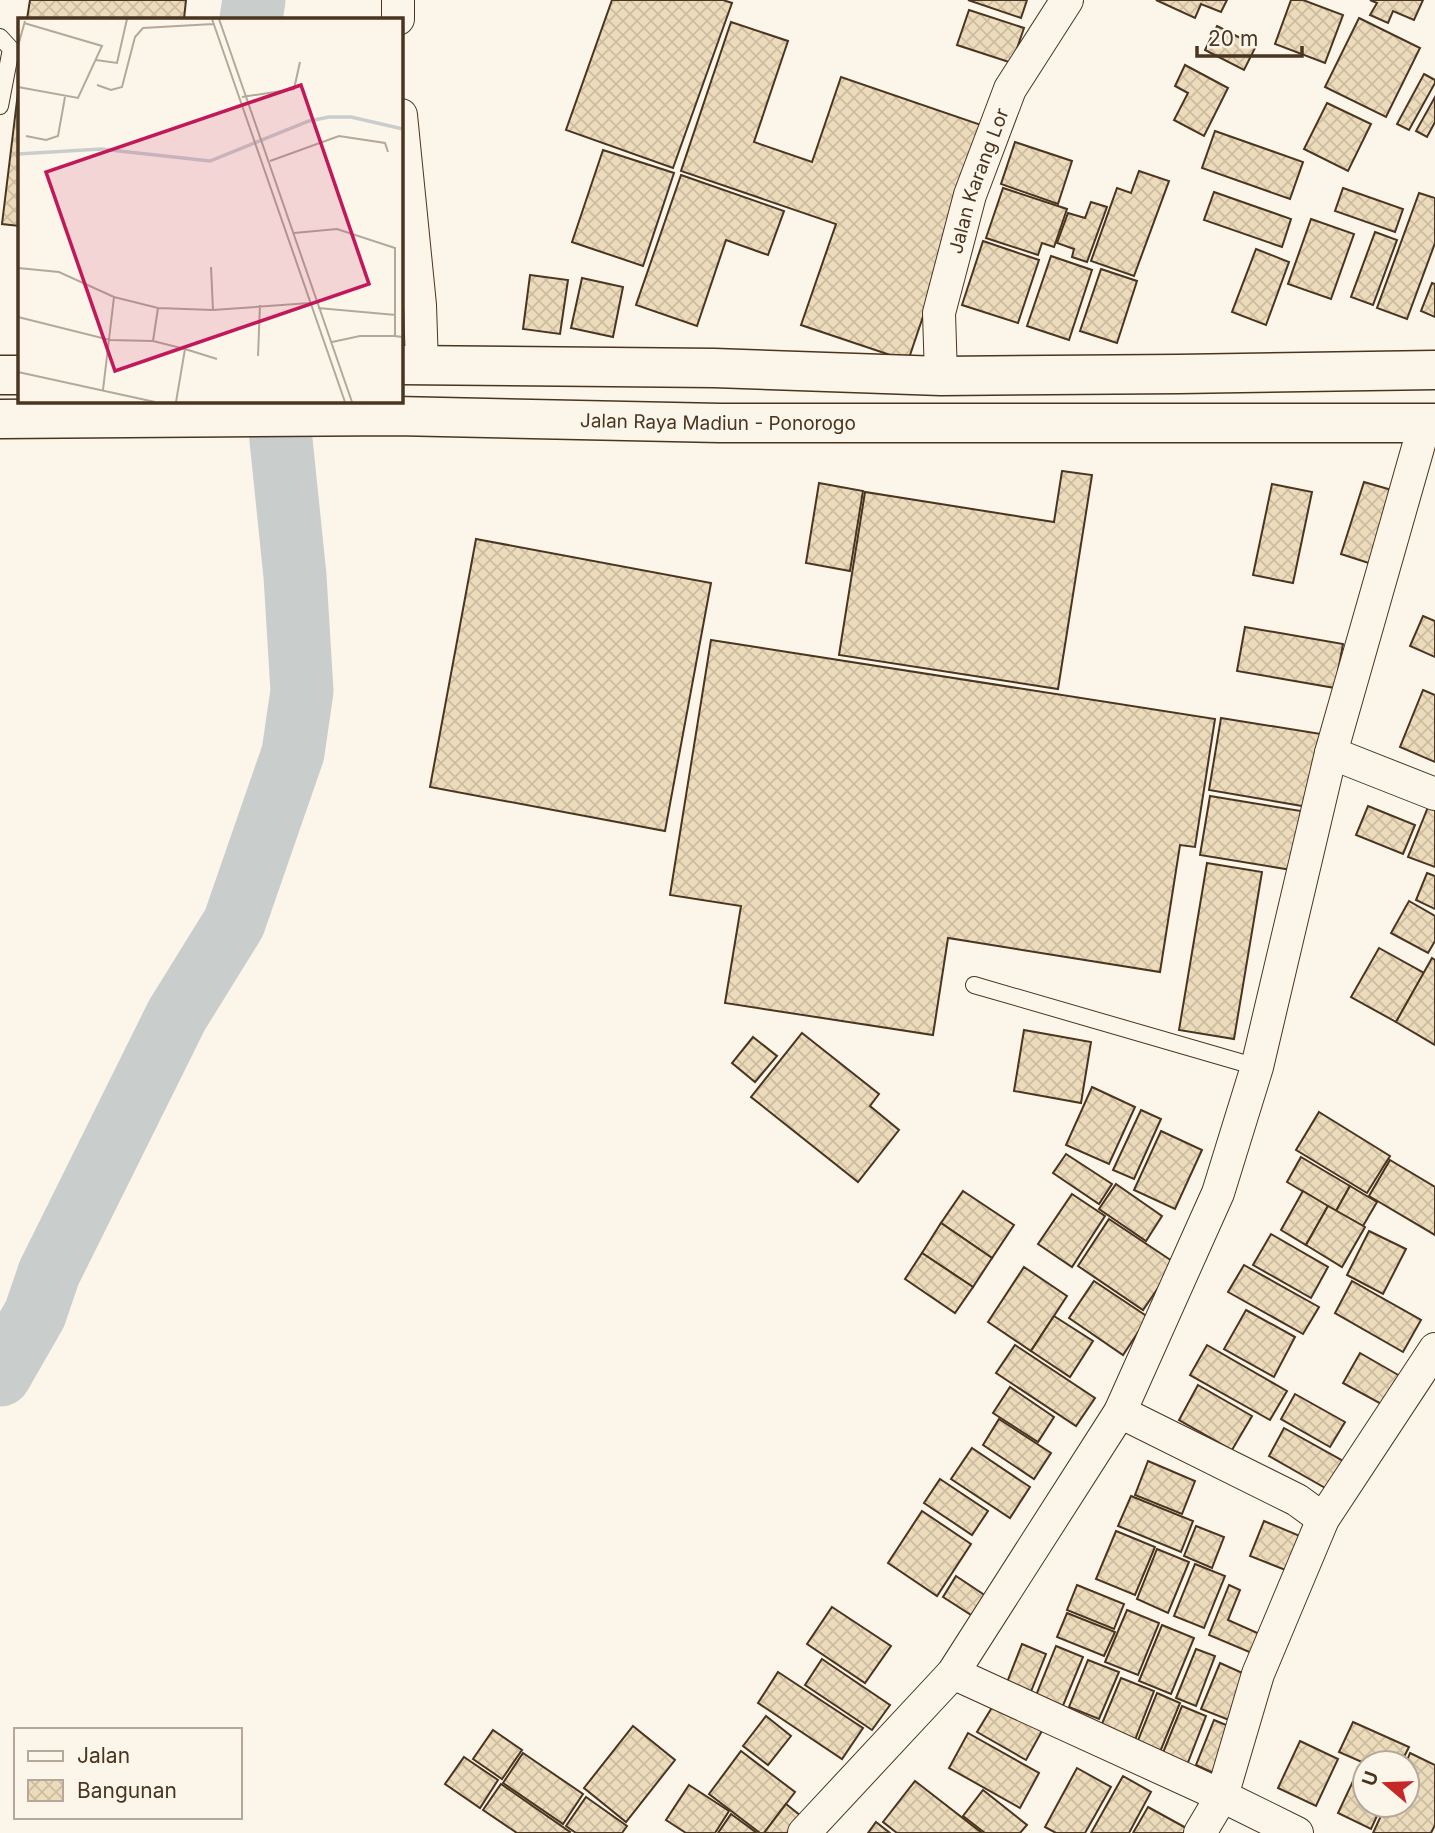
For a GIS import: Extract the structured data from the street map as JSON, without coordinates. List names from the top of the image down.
{
  "streets": {
    "highway": ["Jalan Raya Madiun - Ponorogo"],
    "street": ["Jalan Karang Lor"]
  },
  "legend": ["Jalan", "Bangunan"],
  "scale_bar": "20 m",
  "north": "left"
}
